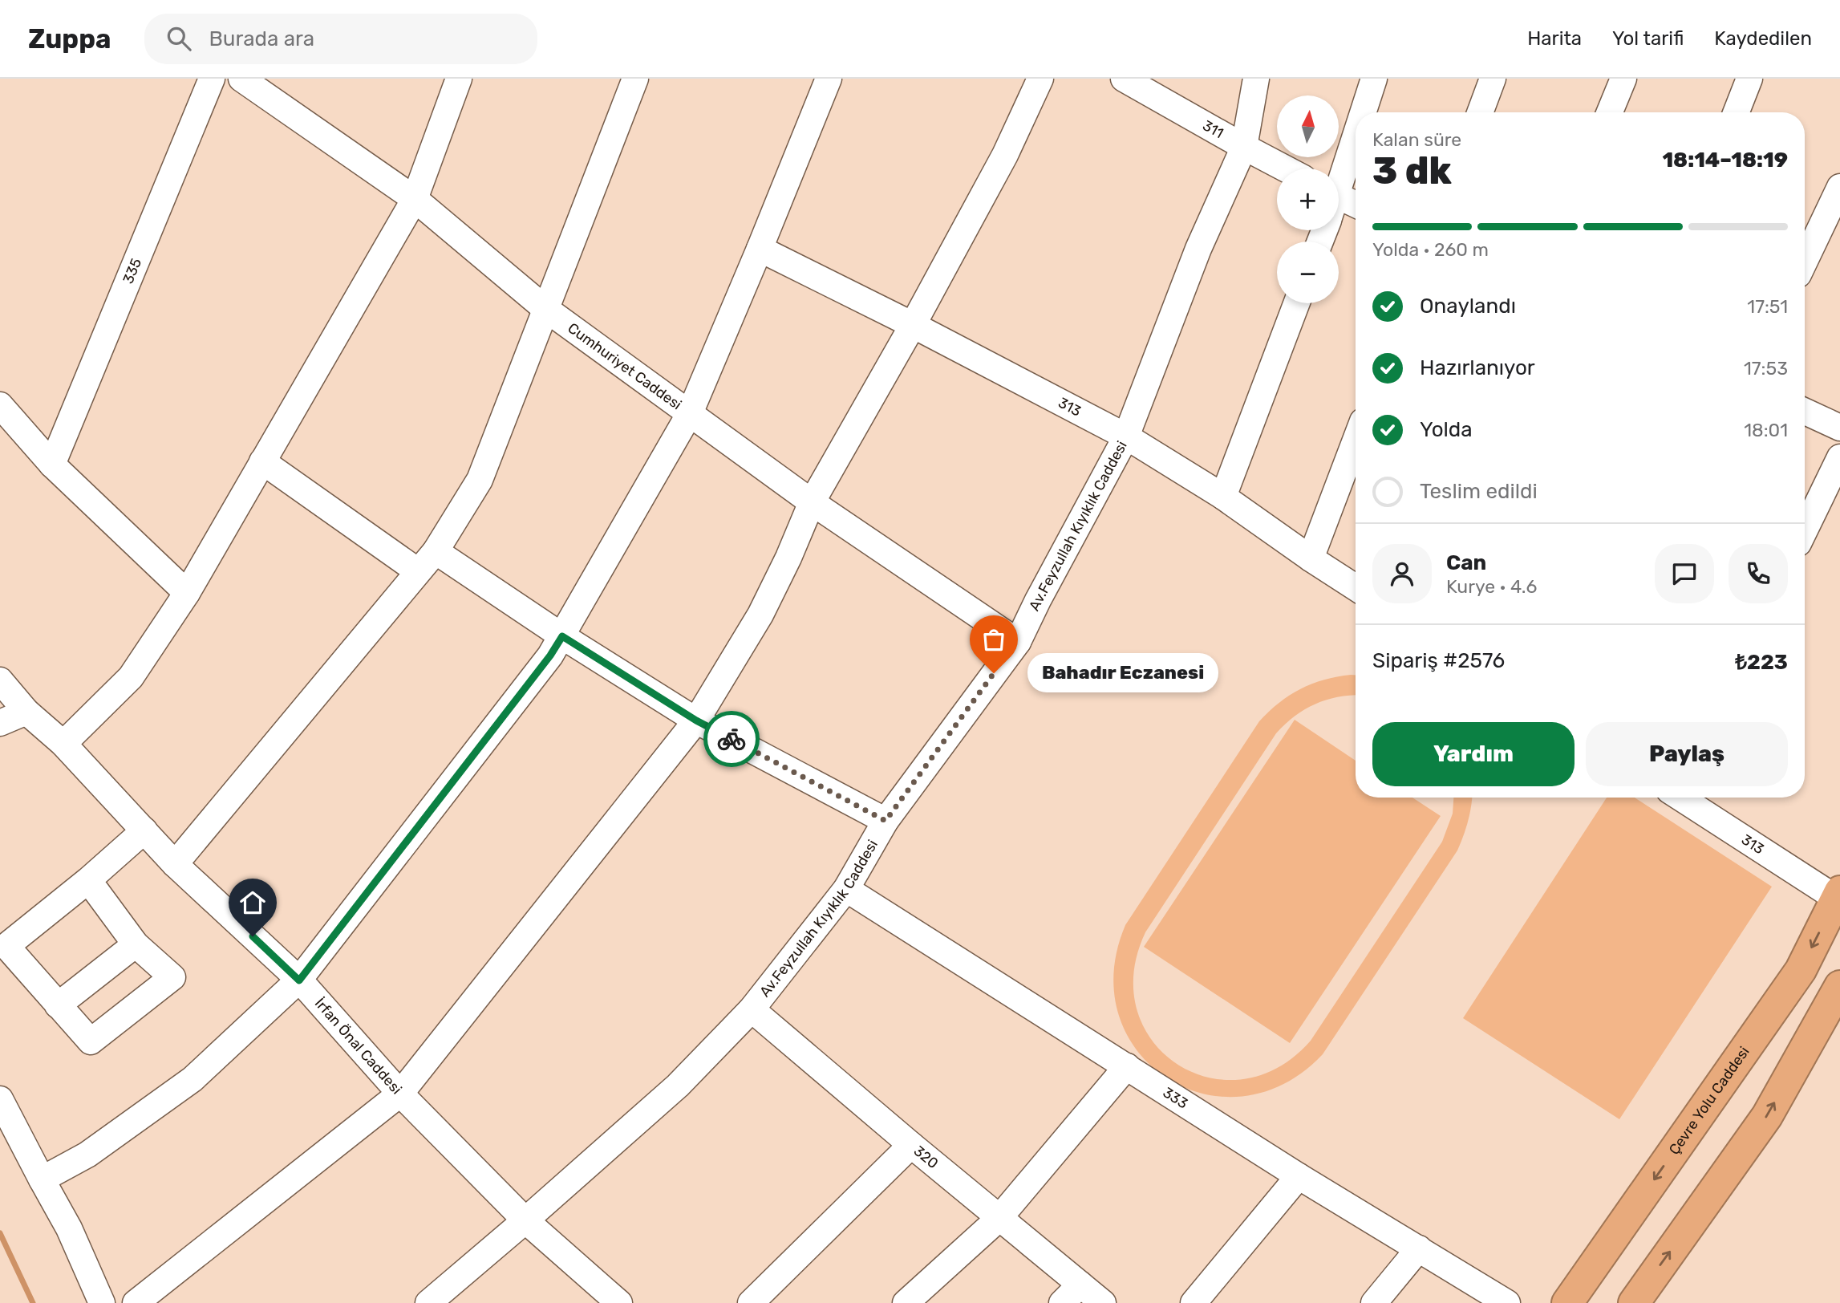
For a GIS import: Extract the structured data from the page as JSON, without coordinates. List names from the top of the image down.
{
  "streets": {
    "highway": ["Çevre Yolu Caddesi"],
    "street": [
      "311",
      "335",
      "Cumhuriyet Caddesi",
      "313",
      "Av.Feyzullah Kıyıklık Caddesi",
      "İrfan Önal Caddesi",
      "333",
      "320"
    ]
  },
  "crossings": [
    ["311", "Av.Feyzullah Kıyıklık Caddesi"],
    ["Cumhuriyet Caddesi", "Av.Feyzullah Kıyıklık Caddesi"],
    ["313", "Av.Feyzullah Kıyıklık Caddesi"],
    ["313", "Çevre Yolu Caddesi"],
    ["Av.Feyzullah Kıyıklık Caddesi", "İrfan Önal Caddesi"],
    ["Av.Feyzullah Kıyıklık Caddesi", "333"],
    ["Av.Feyzullah Kıyıklık Caddesi", "320"]
  ],
  "places": ["Bahadır Eczanesi"],
  "north": "top",
  "page": {
    "header": "Zuppa",
    "search": "Burada ara",
    "nav": ["Harita", "Yol tarifi", "Kaydedilen"],
    "map_buttons": ["+", "−"],
    "heading": ["3 dk", "Kalan süre", "18:14–18:19"],
    "panel": [
      "Can",
      "Kurye · 4.6",
      "Sipariş #2576",
      "₺223"
    ],
    "bar": "Yolda · 260 m",
    "list": [
      ["Onaylandı", "17:51"],
      ["Hazırlanıyor", "17:53"],
      ["Yolda", "18:01"],
      "Teslim edildi"
    ],
    "bubble": "Bahadır Eczanesi",
    "buttons": ["Yardım", "Paylaş"]
  }
}
